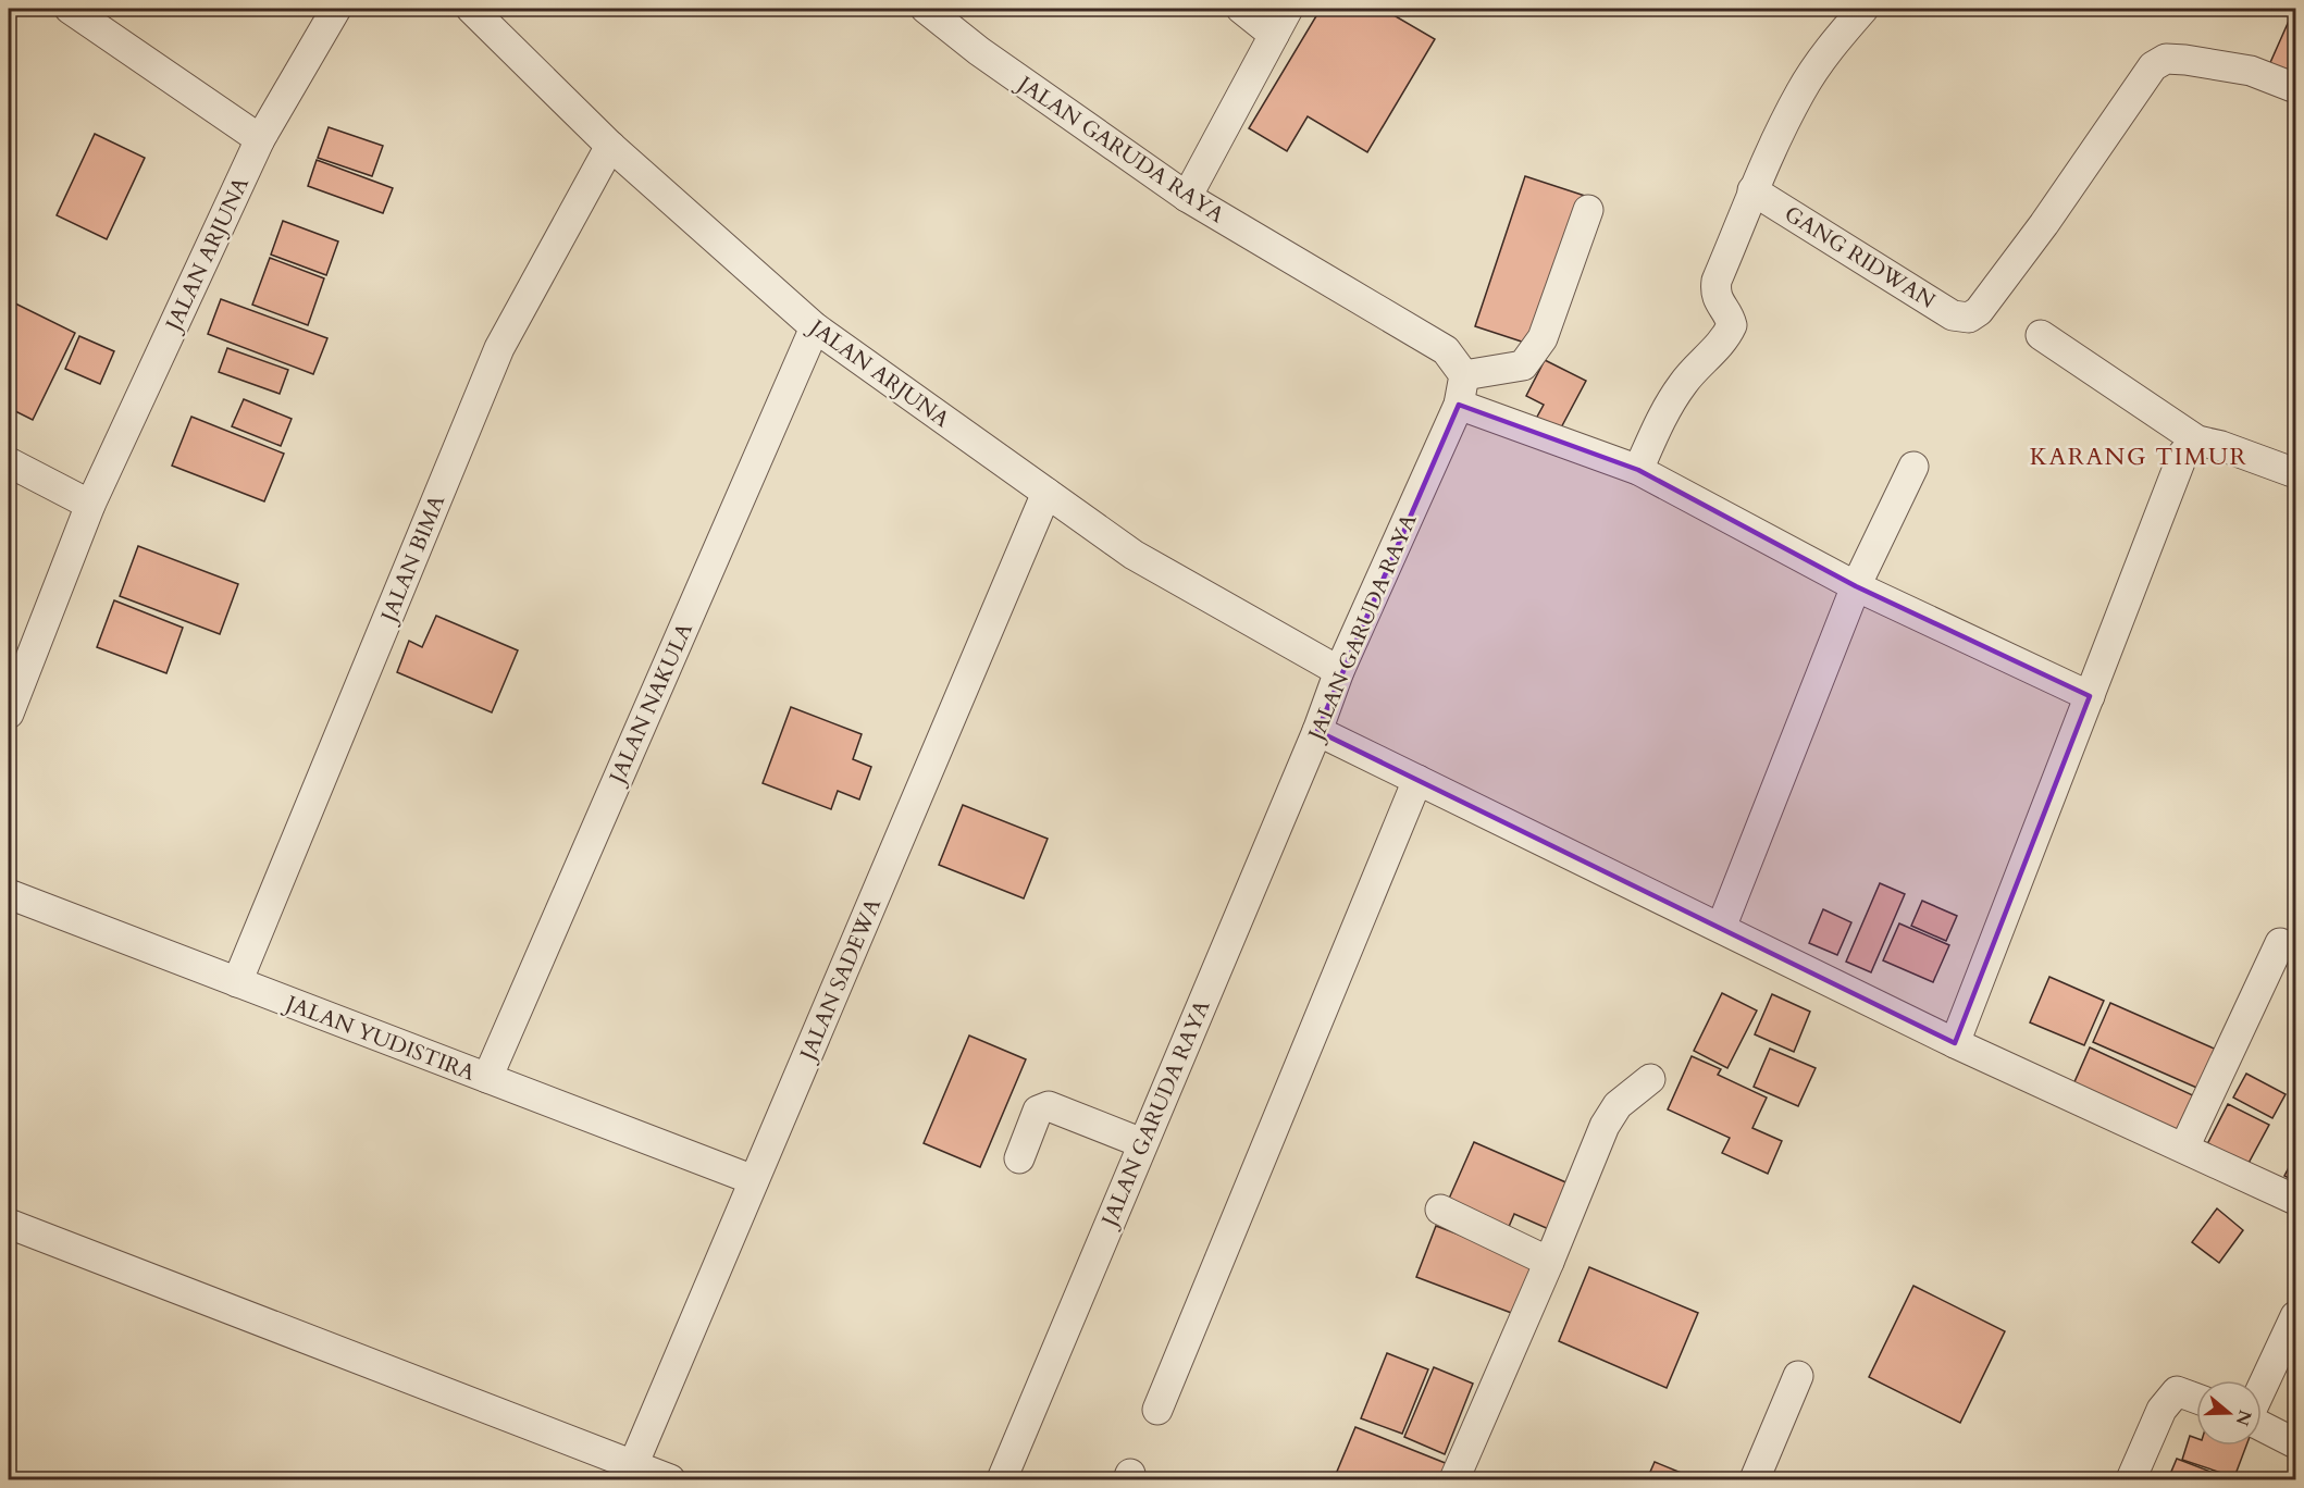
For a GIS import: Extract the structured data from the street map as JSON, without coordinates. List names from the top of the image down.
{
  "streets": {
    "street": [
      "JALAN GARUDA RAYA",
      "JALAN ARJUNA",
      "GANG RIDWAN",
      "JALAN BIMA",
      "JALAN NAKULA",
      "JALAN SADEWA",
      "JALAN YUDISTIRA"
    ]
  },
  "crossings": [
    ["JALAN GARUDA RAYA", "JALAN ARJUNA"],
    ["JALAN ARJUNA", "JALAN BIMA"],
    ["JALAN ARJUNA", "JALAN NAKULA"],
    ["JALAN ARJUNA", "JALAN SADEWA"],
    ["JALAN BIMA", "JALAN YUDISTIRA"],
    ["JALAN NAKULA", "JALAN YUDISTIRA"],
    ["JALAN SADEWA", "JALAN YUDISTIRA"]
  ],
  "districts": ["KARANG TIMUR"],
  "north": "right"
}
